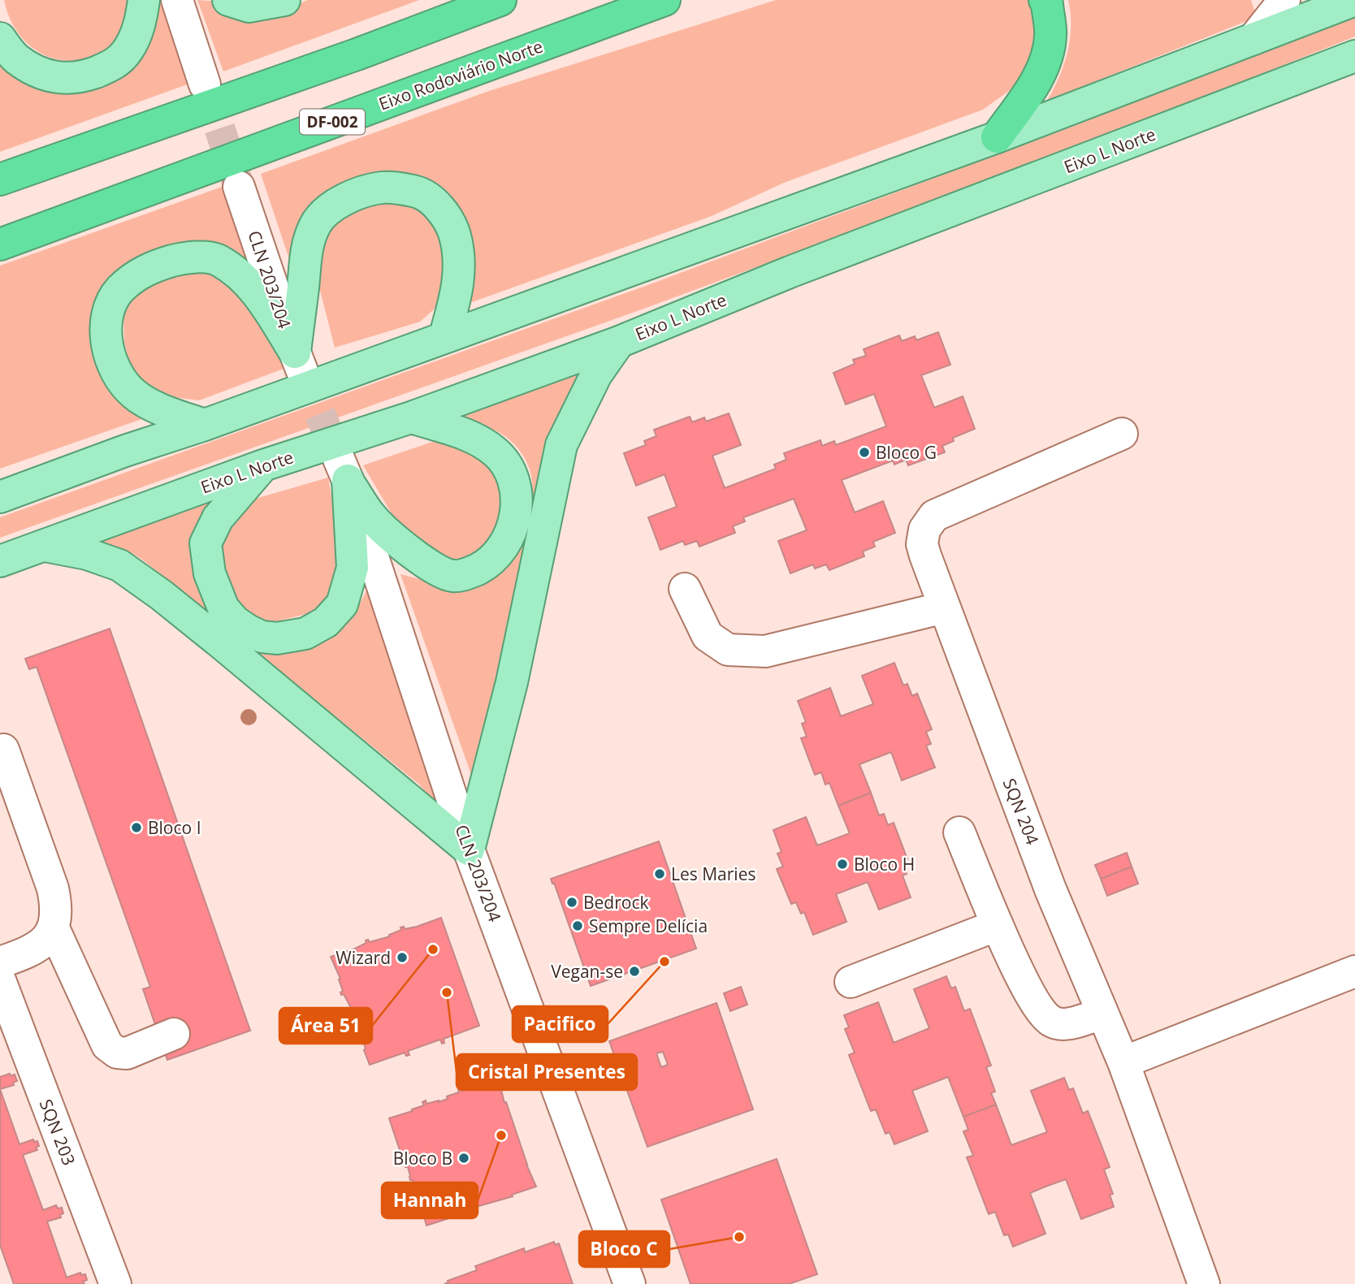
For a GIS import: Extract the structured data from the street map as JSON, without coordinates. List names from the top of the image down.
{
  "streets": {
    "highway": ["Eixo Rodoviário Norte", "DF-002"],
    "main road": ["Eixo L Norte"],
    "street": ["CLN 203/204", "SQN 204", "SQN 203"]
  },
  "places": [
    "Bloco G",
    "Bloco I",
    "Bloco H",
    "Les Maries",
    "Bedrock",
    "Sempre Delícia",
    "Área 51",
    "Wizard",
    "Pacifico",
    "Vegan-se",
    "Cristal Presentes",
    "Hannah",
    "Bloco B",
    "Bloco C"
  ]
}
